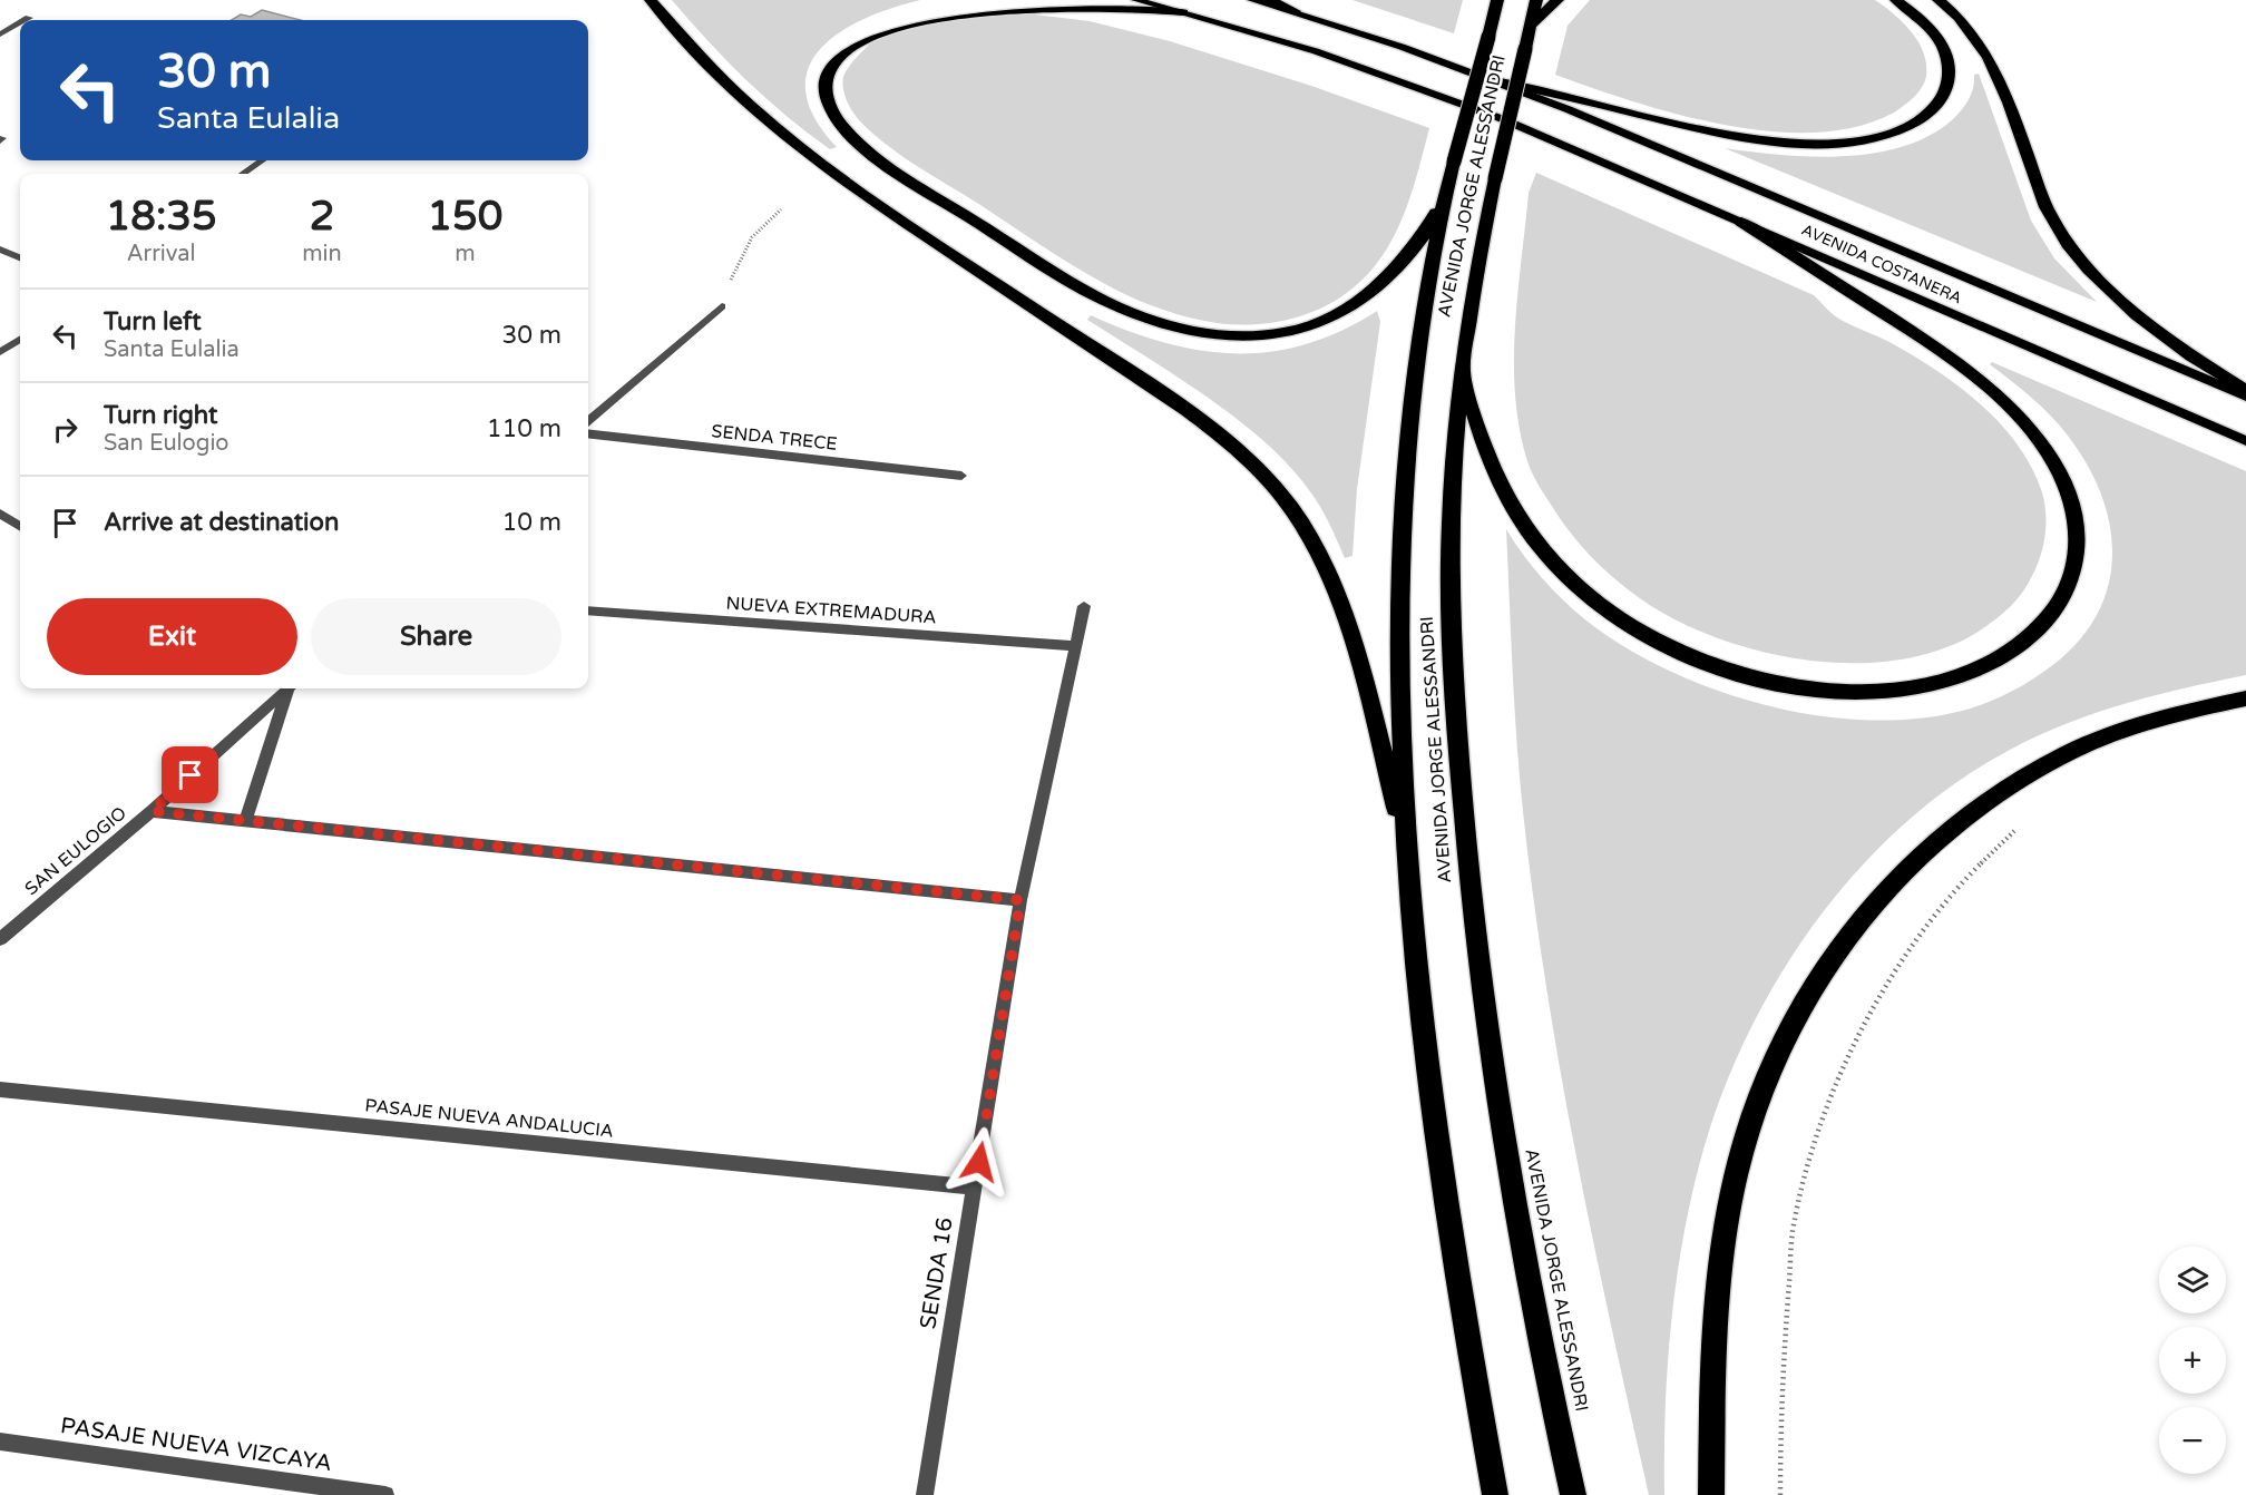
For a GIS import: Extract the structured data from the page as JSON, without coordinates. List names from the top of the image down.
{
  "streets": {
    "highway": ["AVENIDA JORGE ALESSANDRI"],
    "main road": ["AVENIDA COSTANERA"],
    "street": [
      "SENDA TRECE",
      "NUEVA EXTREMADURA",
      "SAN EULOGIO",
      "PASAJE NUEVA ANDALUCIA",
      "SENDA 16",
      "PASAJE NUEVA VIZCAYA"
    ]
  },
  "crossings": [
    ["NUEVA EXTREMADURA", "SENDA 16"],
    ["PASAJE NUEVA ANDALUCIA", "SENDA 16"]
  ],
  "page": {
    "turn": ["30 m", "Santa Eulalia"],
    "eta": [
      "18:35",
      "Arrival",
      "2",
      "min",
      "150",
      "m"
    ],
    "list": [
      {
        "name": "Turn left",
        "note": "Santa Eulalia",
        "value": "30 m"
      },
      {
        "name": "Turn right",
        "note": "San Eulogio",
        "value": "110 m"
      },
      {
        "name": "Arrive at destination",
        "value": "10 m"
      }
    ],
    "buttons": ["Exit", "Share"],
    "map_buttons": ["+", "−"]
  }
}
